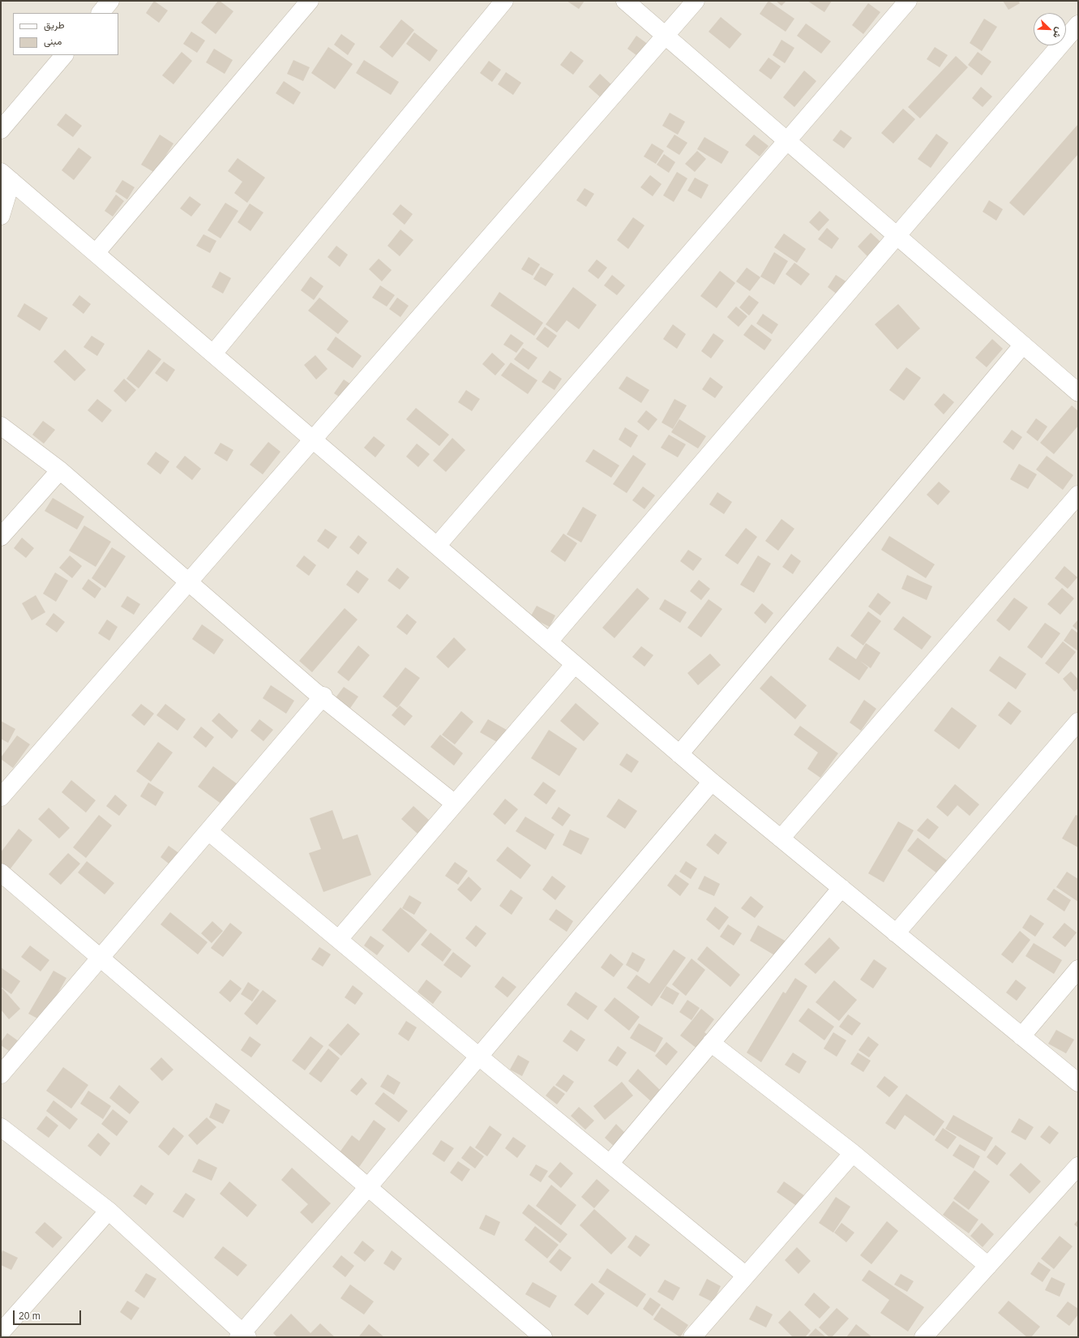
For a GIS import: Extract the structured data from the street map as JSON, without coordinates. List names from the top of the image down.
{
  "legend": ["طريق", "مبنى"],
  "scale_bar": "20 m",
  "north": "bottom right"
}
